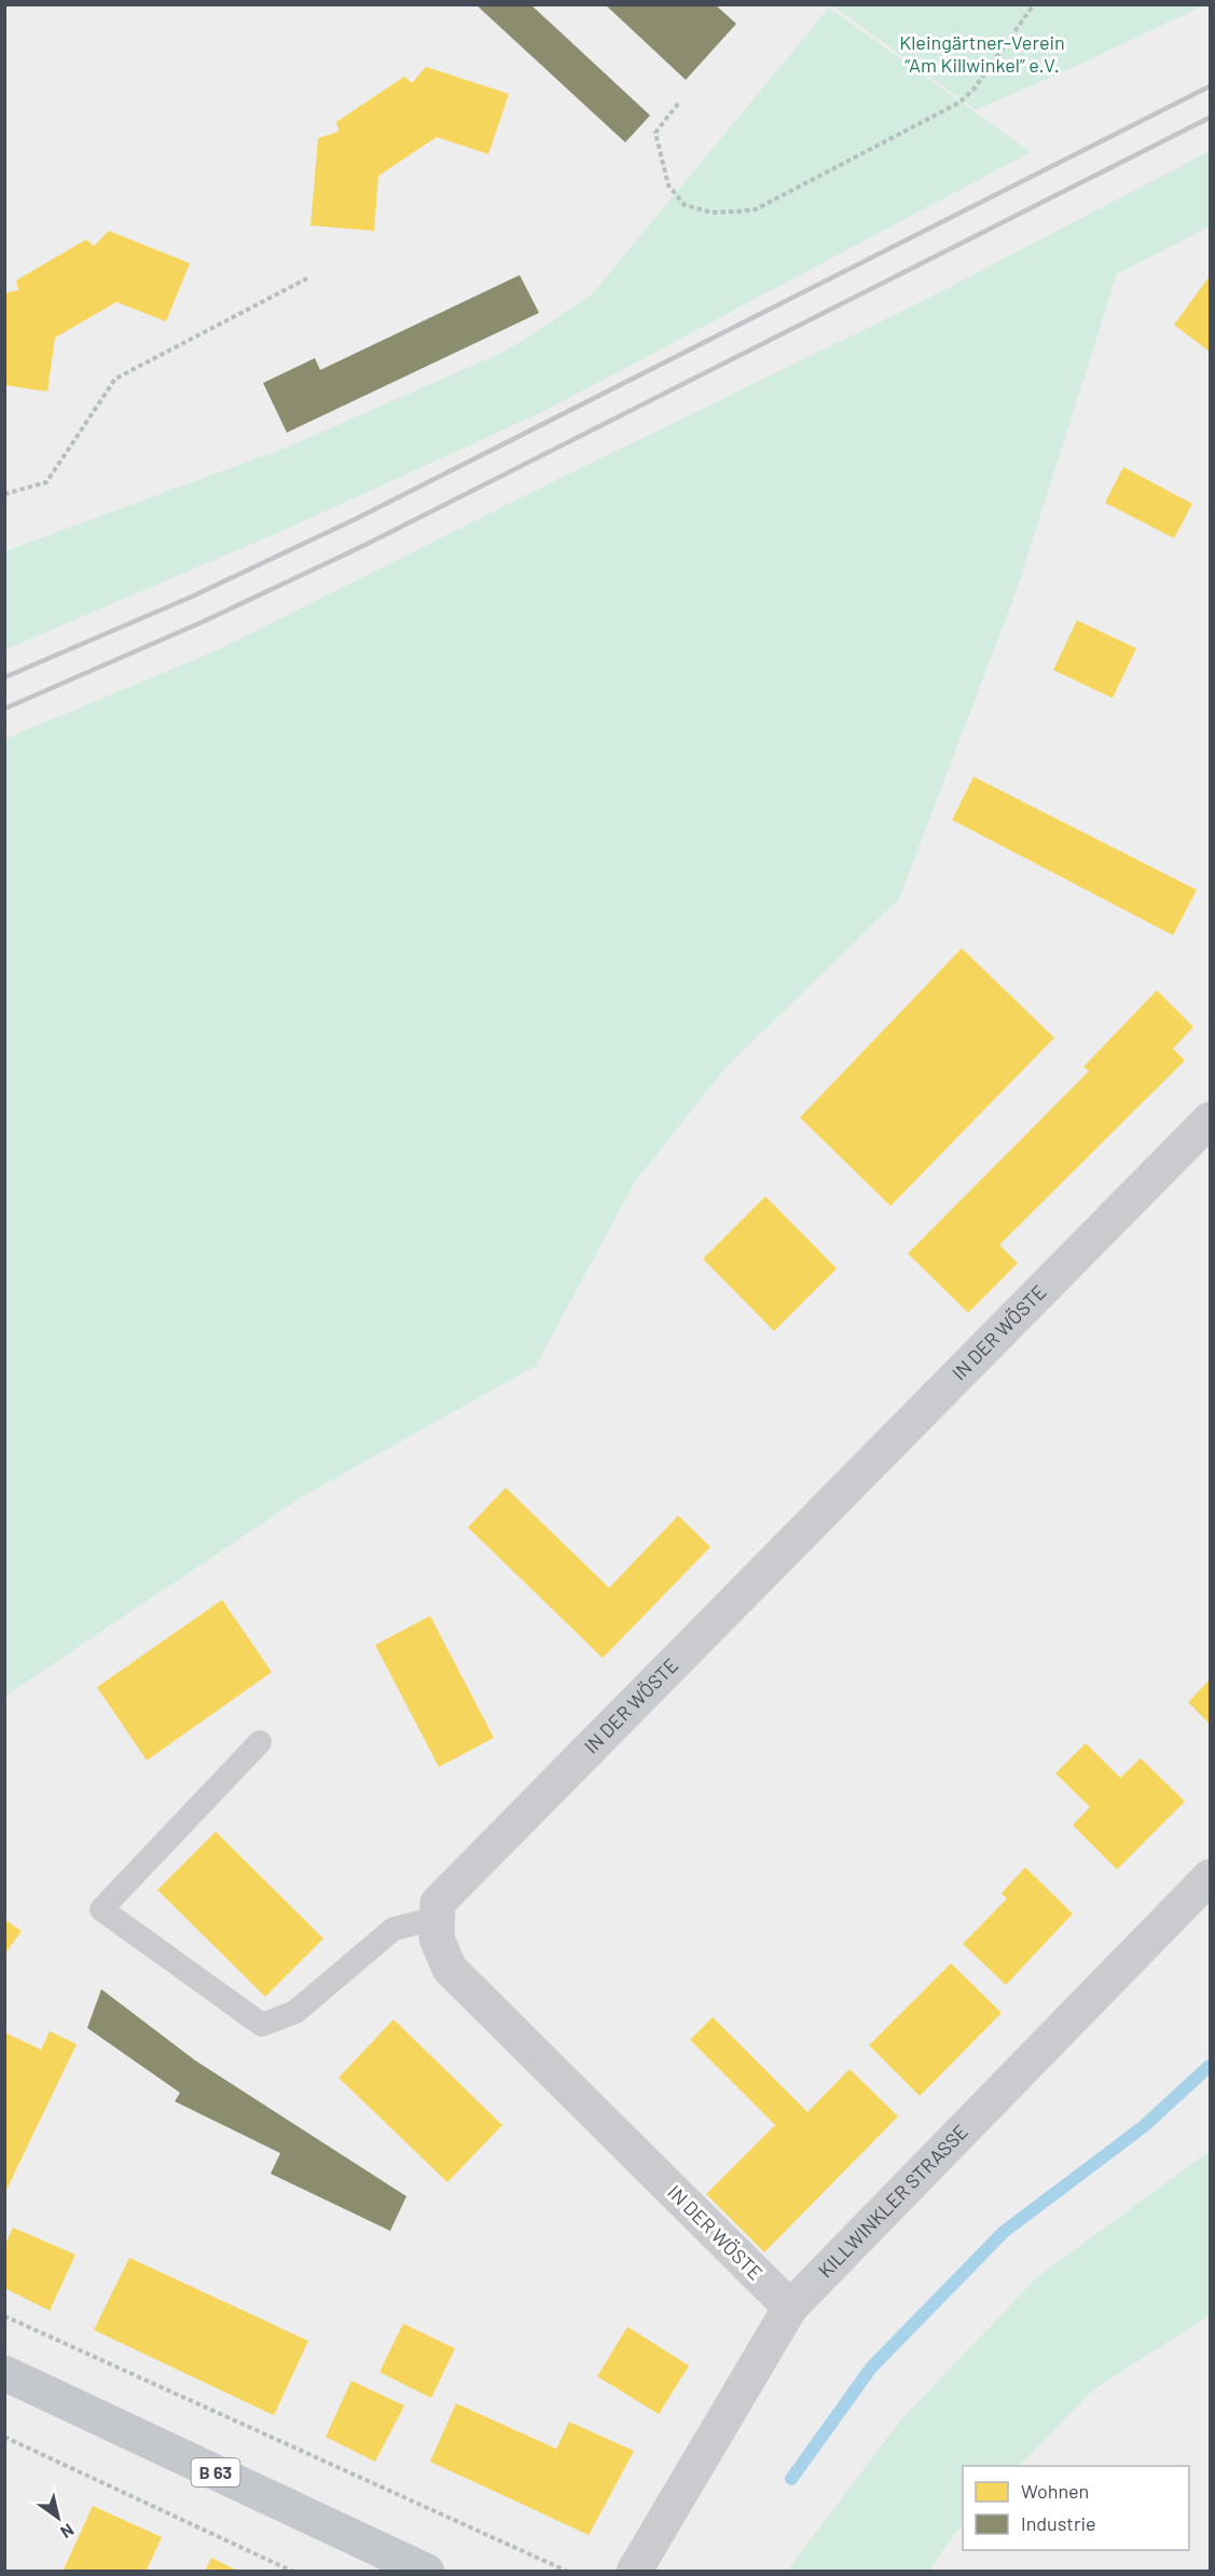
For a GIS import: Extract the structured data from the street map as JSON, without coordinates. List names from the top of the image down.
{
  "streets": {
    "main road": ["B 63"],
    "street": ["IN DER WÖSTE", "KILLWINKLER STRASSE"]
  },
  "crossings": [
    ["IN DER WÖSTE", "KILLWINKLER STRASSE"]
  ],
  "parks": ["Kleingärtner-Verein “Am Killwinkel” e.V."],
  "legend": ["Wohnen", "Industrie"],
  "north": "bottom right"
}
